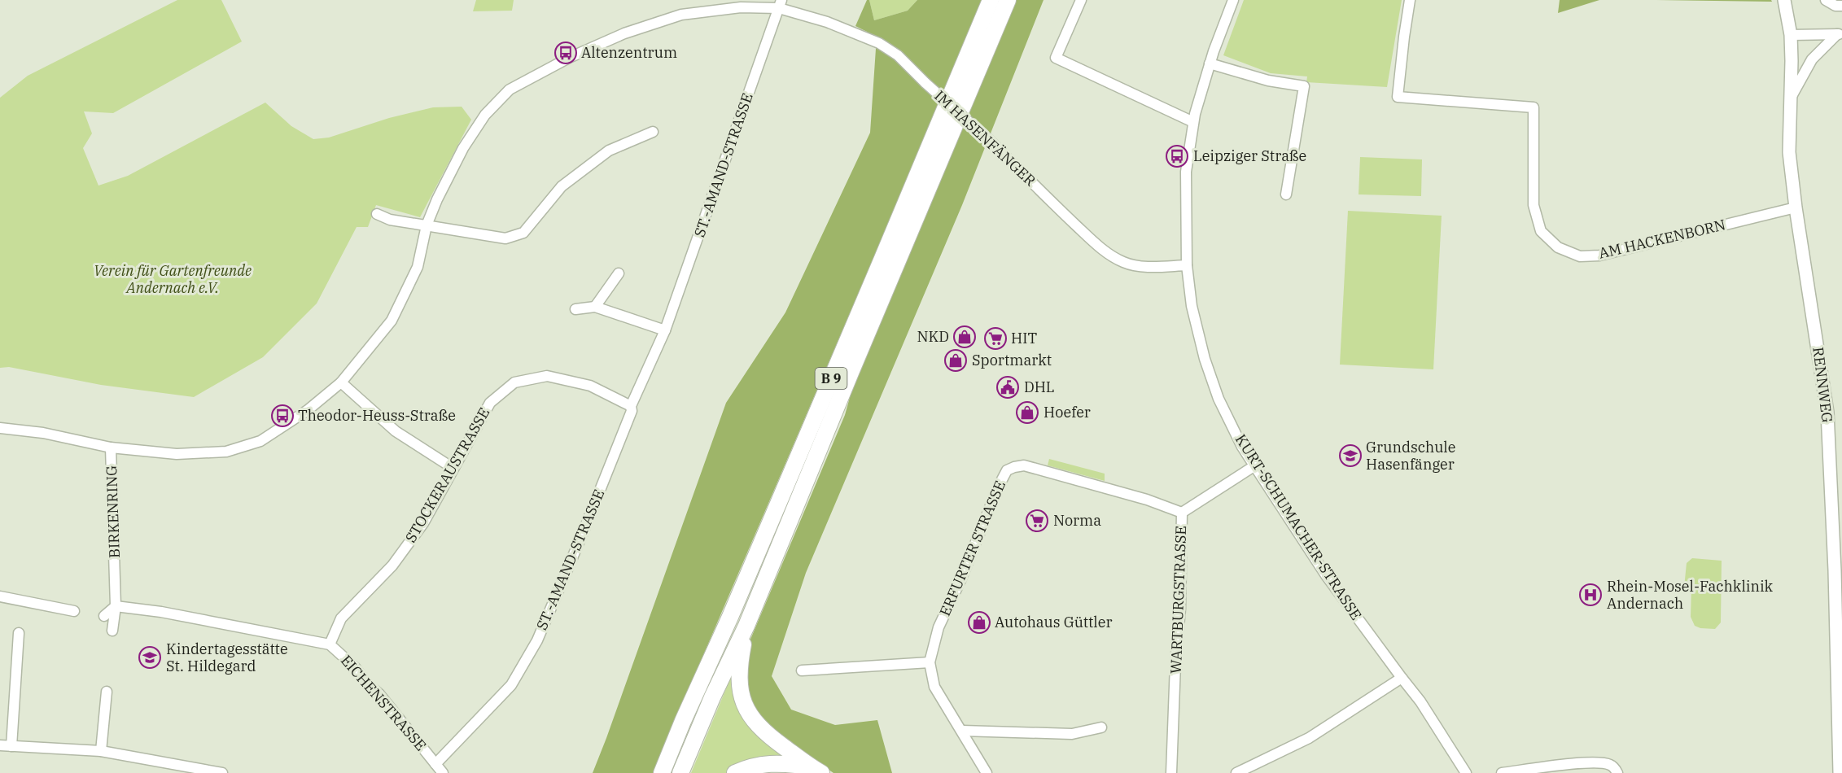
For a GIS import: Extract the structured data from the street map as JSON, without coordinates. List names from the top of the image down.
{
  "streets": {
    "highway": ["B 9"],
    "street": [
      "IM HASENFÄNGER",
      "ST.-AMAND-STRASSE",
      "AM HACKENBORN",
      "RENNWEG",
      "STOCKERAUSTRASSE",
      "BIRKENRING",
      "KURT-SCHUMACHER-STRASSE",
      "ERFURTER STRASSE",
      "WARTBURGSTRASSE",
      "EICHENSTRASSE"
    ]
  },
  "crossings": [
    ["IM HASENFÄNGER", "ST.-AMAND-STRASSE"],
    ["IM HASENFÄNGER", "KURT-SCHUMACHER-STRASSE"],
    ["ST.-AMAND-STRASSE", "STOCKERAUSTRASSE"],
    ["ST.-AMAND-STRASSE", "EICHENSTRASSE"],
    ["AM HACKENBORN", "RENNWEG"],
    ["STOCKERAUSTRASSE", "EICHENSTRASSE"],
    ["BIRKENRING", "EICHENSTRASSE"],
    ["KURT-SCHUMACHER-STRASSE", "WARTBURGSTRASSE"],
    ["ERFURTER STRASSE", "WARTBURGSTRASSE"]
  ],
  "parks": ["Verein für Gartenfreunde Andernach e.V."],
  "places": {
    "bus stop": ["Altenzentrum", "Leipziger Straße", "Theodor-Heuss-Straße"],
    "shop": [
      "NKD",
      "Sportmarkt",
      "Hoefer",
      "Autohaus Güttler"
    ],
    "supermarket": ["HIT", "Norma"],
    "public building": ["DHL"],
    "school or university": ["Grundschule Hasenfänger", "Kindertagesstätte St. Hildegard"],
    "hospital": ["Rhein-Mosel-Fachklinik Andernach"]
  }
}
